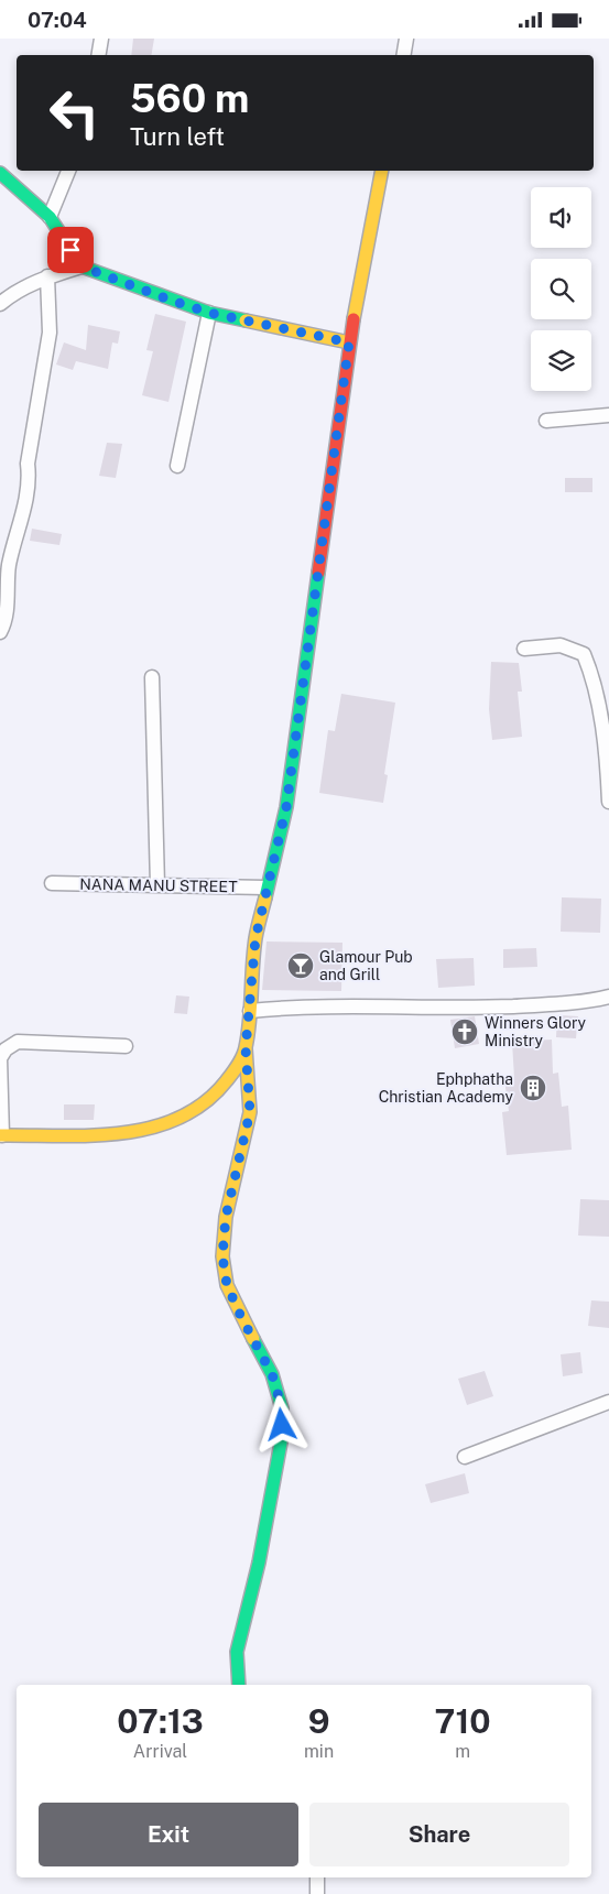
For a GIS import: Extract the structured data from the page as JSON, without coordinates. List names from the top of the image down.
{
  "streets": {
    "street": ["NANA MANU STREET"]
  },
  "places": {
    "bar": ["Glamour Pub and Grill"],
    "church": ["Winners Glory Ministry"],
    "building": ["Ephphatha Christian Academy"]
  },
  "page": {
    "status": "07:04",
    "turn": ["560 m", "Turn left"],
    "eta": [
      "07:13",
      "Arrival",
      "9",
      "min",
      "710",
      "m"
    ],
    "buttons": ["Exit", "Share"]
  }
}
